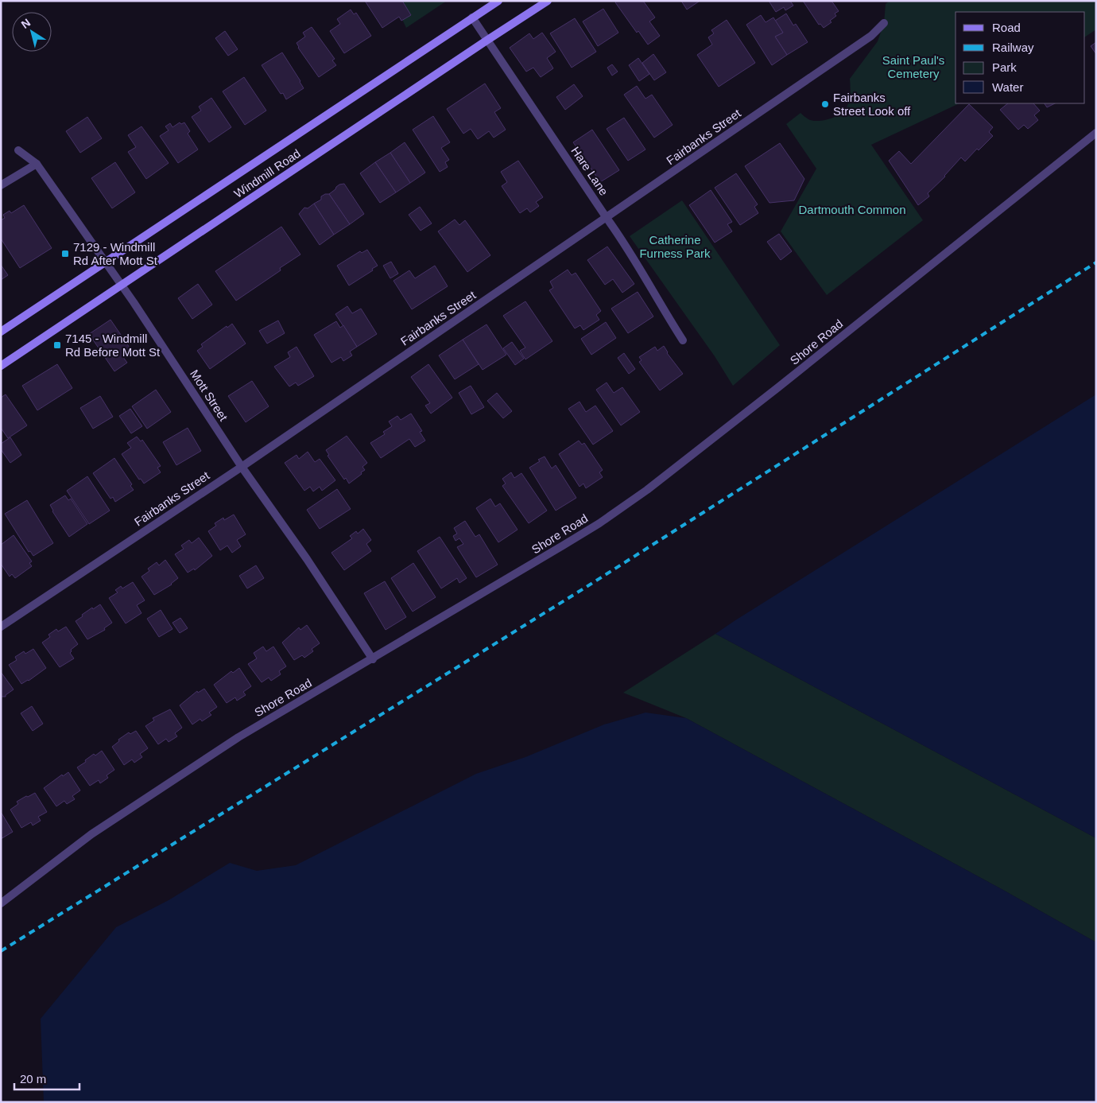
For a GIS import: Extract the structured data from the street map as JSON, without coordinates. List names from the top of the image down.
{
  "streets": {
    "main road": ["Windmill Road"],
    "street": [
      "Fairbanks Street",
      "Hare Lane",
      "Shore Road",
      "Mott Street"
    ]
  },
  "crossings": [
    ["Fairbanks Street", "Hare Lane"],
    ["Fairbanks Street", "Mott Street"],
    ["Hare Lane", "Windmill Road"],
    ["Windmill Road", "Mott Street"],
    ["Shore Road", "Mott Street"]
  ],
  "parks": ["Saint Paul's Cemetery", "Dartmouth Common", "Catherine Furness Park"],
  "places": {
    "other": ["Fairbanks Street Look off"],
    "transit": ["7129 - Windmill Rd After Mott St", "7145 - Windmill Rd Before Mott St"]
  },
  "legend": [
    "Road",
    "Railway",
    "Park",
    "Water"
  ],
  "scale_bar": "20 m",
  "north": "top left"
}
